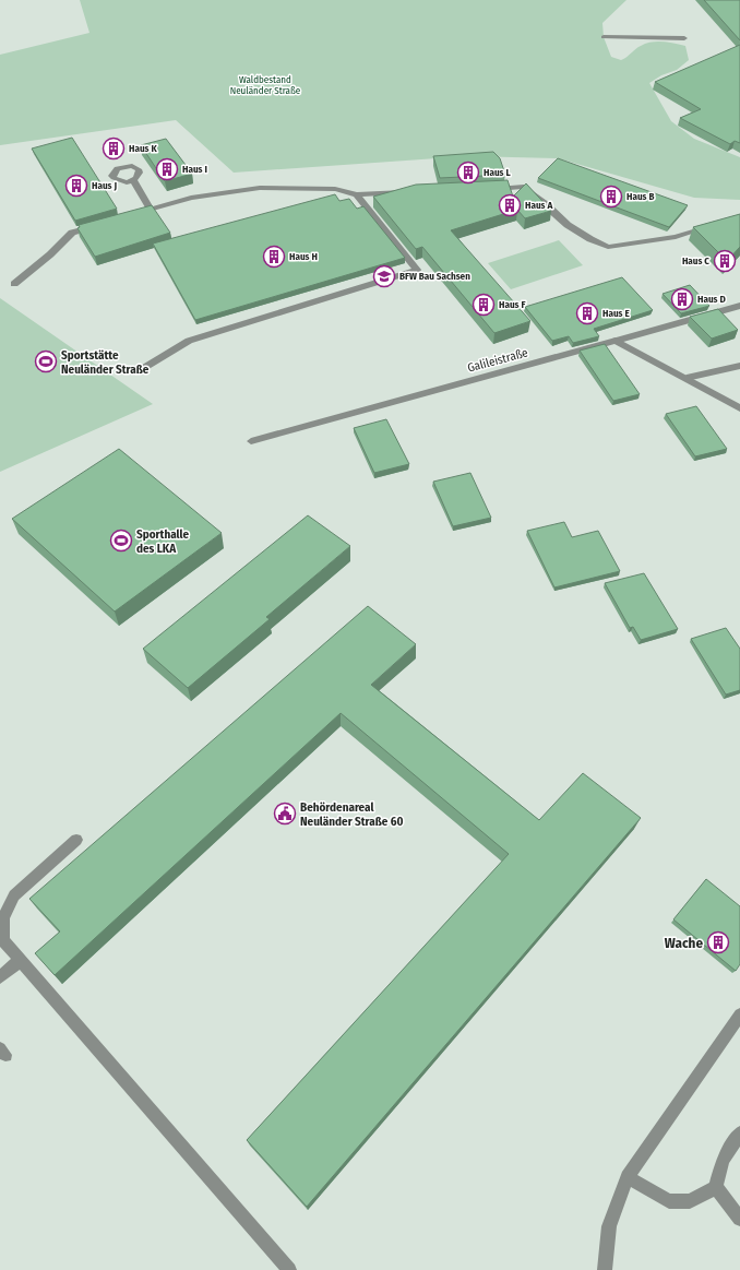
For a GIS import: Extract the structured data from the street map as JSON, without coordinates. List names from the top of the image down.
{
  "streets": {
    "street": ["Galileistraße"]
  },
  "parks": ["Waldbestand Neuländer Straße"],
  "places": {
    "building": [
      "Haus K",
      "Haus I",
      "Haus L",
      "Haus J",
      "Haus B",
      "Haus A",
      "Haus H",
      "Haus C",
      "Haus D",
      "Haus F",
      "Haus E",
      "Wache"
    ],
    "school or university": ["BFW Bau Sachsen"],
    "sports": ["Sportstätte Neuländer Straße", "Sporthalle des LKA"],
    "public building": ["Behördenareal Neuländer Straße 60"]
  }
}
